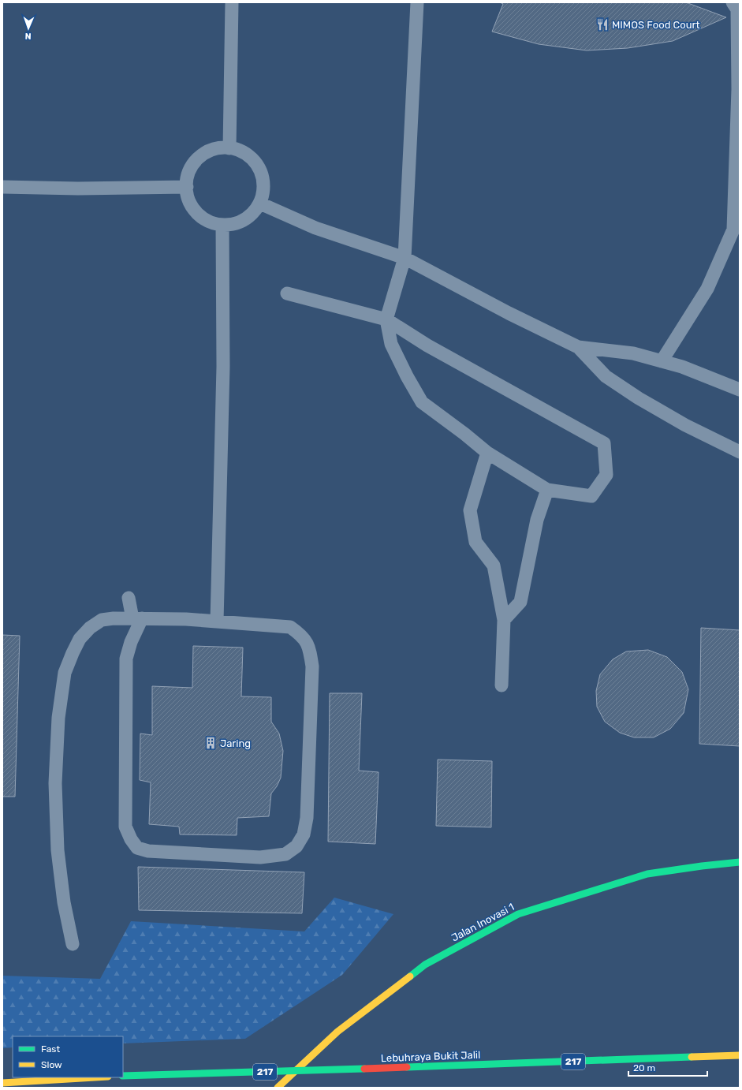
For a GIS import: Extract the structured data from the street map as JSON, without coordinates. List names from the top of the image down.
{
  "streets": {
    "main road": ["Jalan Inovasi 1", "Lebuhraya Bukit Jalil", "217"]
  },
  "places": {
    "restaurant": ["MIMOS Food Court"],
    "building": ["Jaring"]
  },
  "legend": ["Fast", "Slow"],
  "scale_bar": "20 m",
  "north": "bottom"
}
